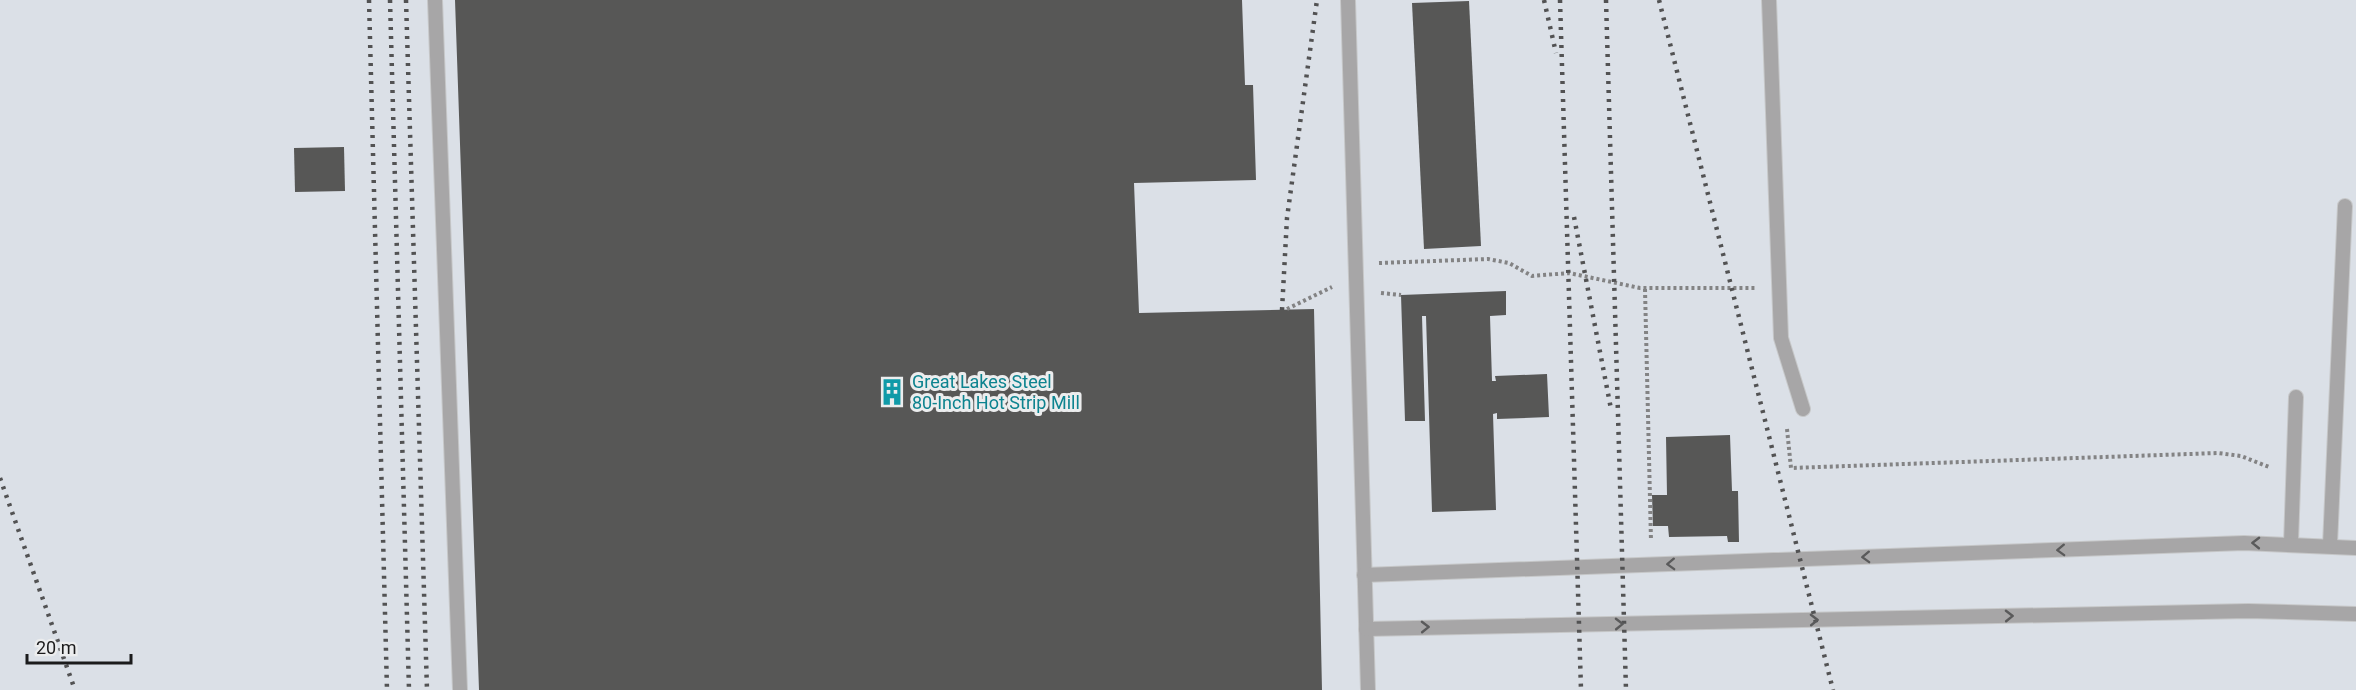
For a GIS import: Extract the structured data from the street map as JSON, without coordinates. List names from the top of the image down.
{
  "places": {
    "building": ["Great Lakes Steel 80-Inch Hot Strip Mill"]
  },
  "scale_bar": "20 m"
}
